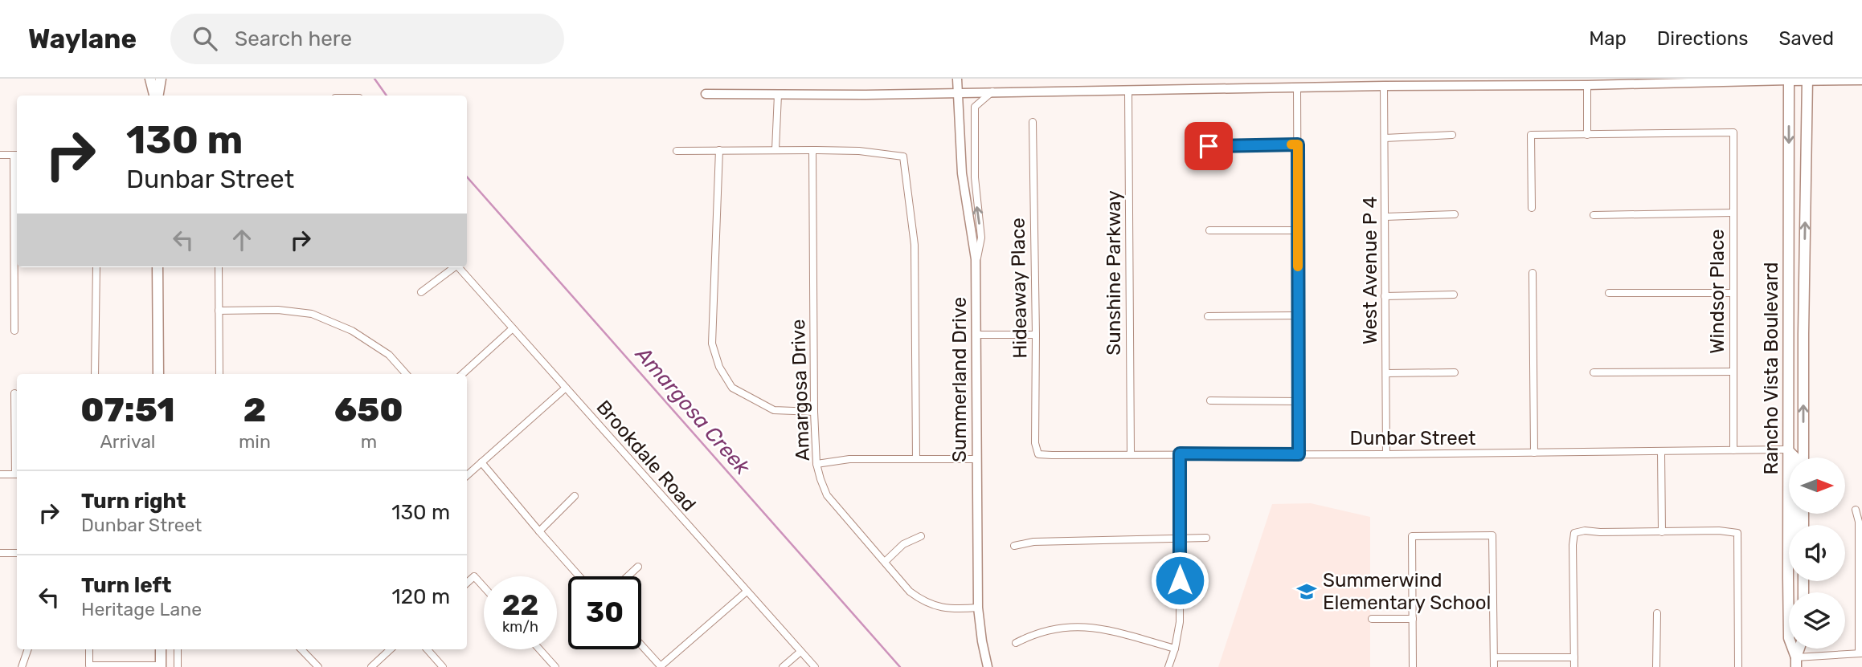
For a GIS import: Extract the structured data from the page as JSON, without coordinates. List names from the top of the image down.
{
  "streets": {
    "main road": ["Rancho Vista Boulevard"],
    "street": [
      "West Avenue P 4",
      "Sunshine Parkway",
      "Hideaway Place",
      "Windsor Place",
      "Summerland Drive",
      "Amargosa Drive",
      "Dunbar Street",
      "Brookdale Road"
    ]
  },
  "crossings": [
    ["West Avenue P 4", "Dunbar Street"],
    ["Sunshine Parkway", "Dunbar Street"],
    ["Hideaway Place", "Dunbar Street"],
    ["Windsor Place", "Dunbar Street"],
    ["Rancho Vista Boulevard", "Dunbar Street"],
    ["Summerland Drive", "Amargosa Drive"]
  ],
  "water": ["Amargosa Creek"],
  "places": {
    "school or university": ["Summerwind Elementary School"]
  },
  "north": "right",
  "page": {
    "header": "Waylane",
    "search": "Search here",
    "nav": ["Map", "Directions", "Saved"],
    "turn": ["130 m", "Dunbar Street"],
    "eta": [
      "07:51",
      "Arrival",
      "2",
      "min",
      "650",
      "m"
    ],
    "list": [
      {
        "name": "Turn right",
        "note": "Dunbar Street",
        "value": "130 m"
      },
      {
        "name": "Turn left",
        "note": "Heritage Lane",
        "value": "120 m"
      }
    ],
    "speed": "22 km/h",
    "limit": "30"
  }
}
